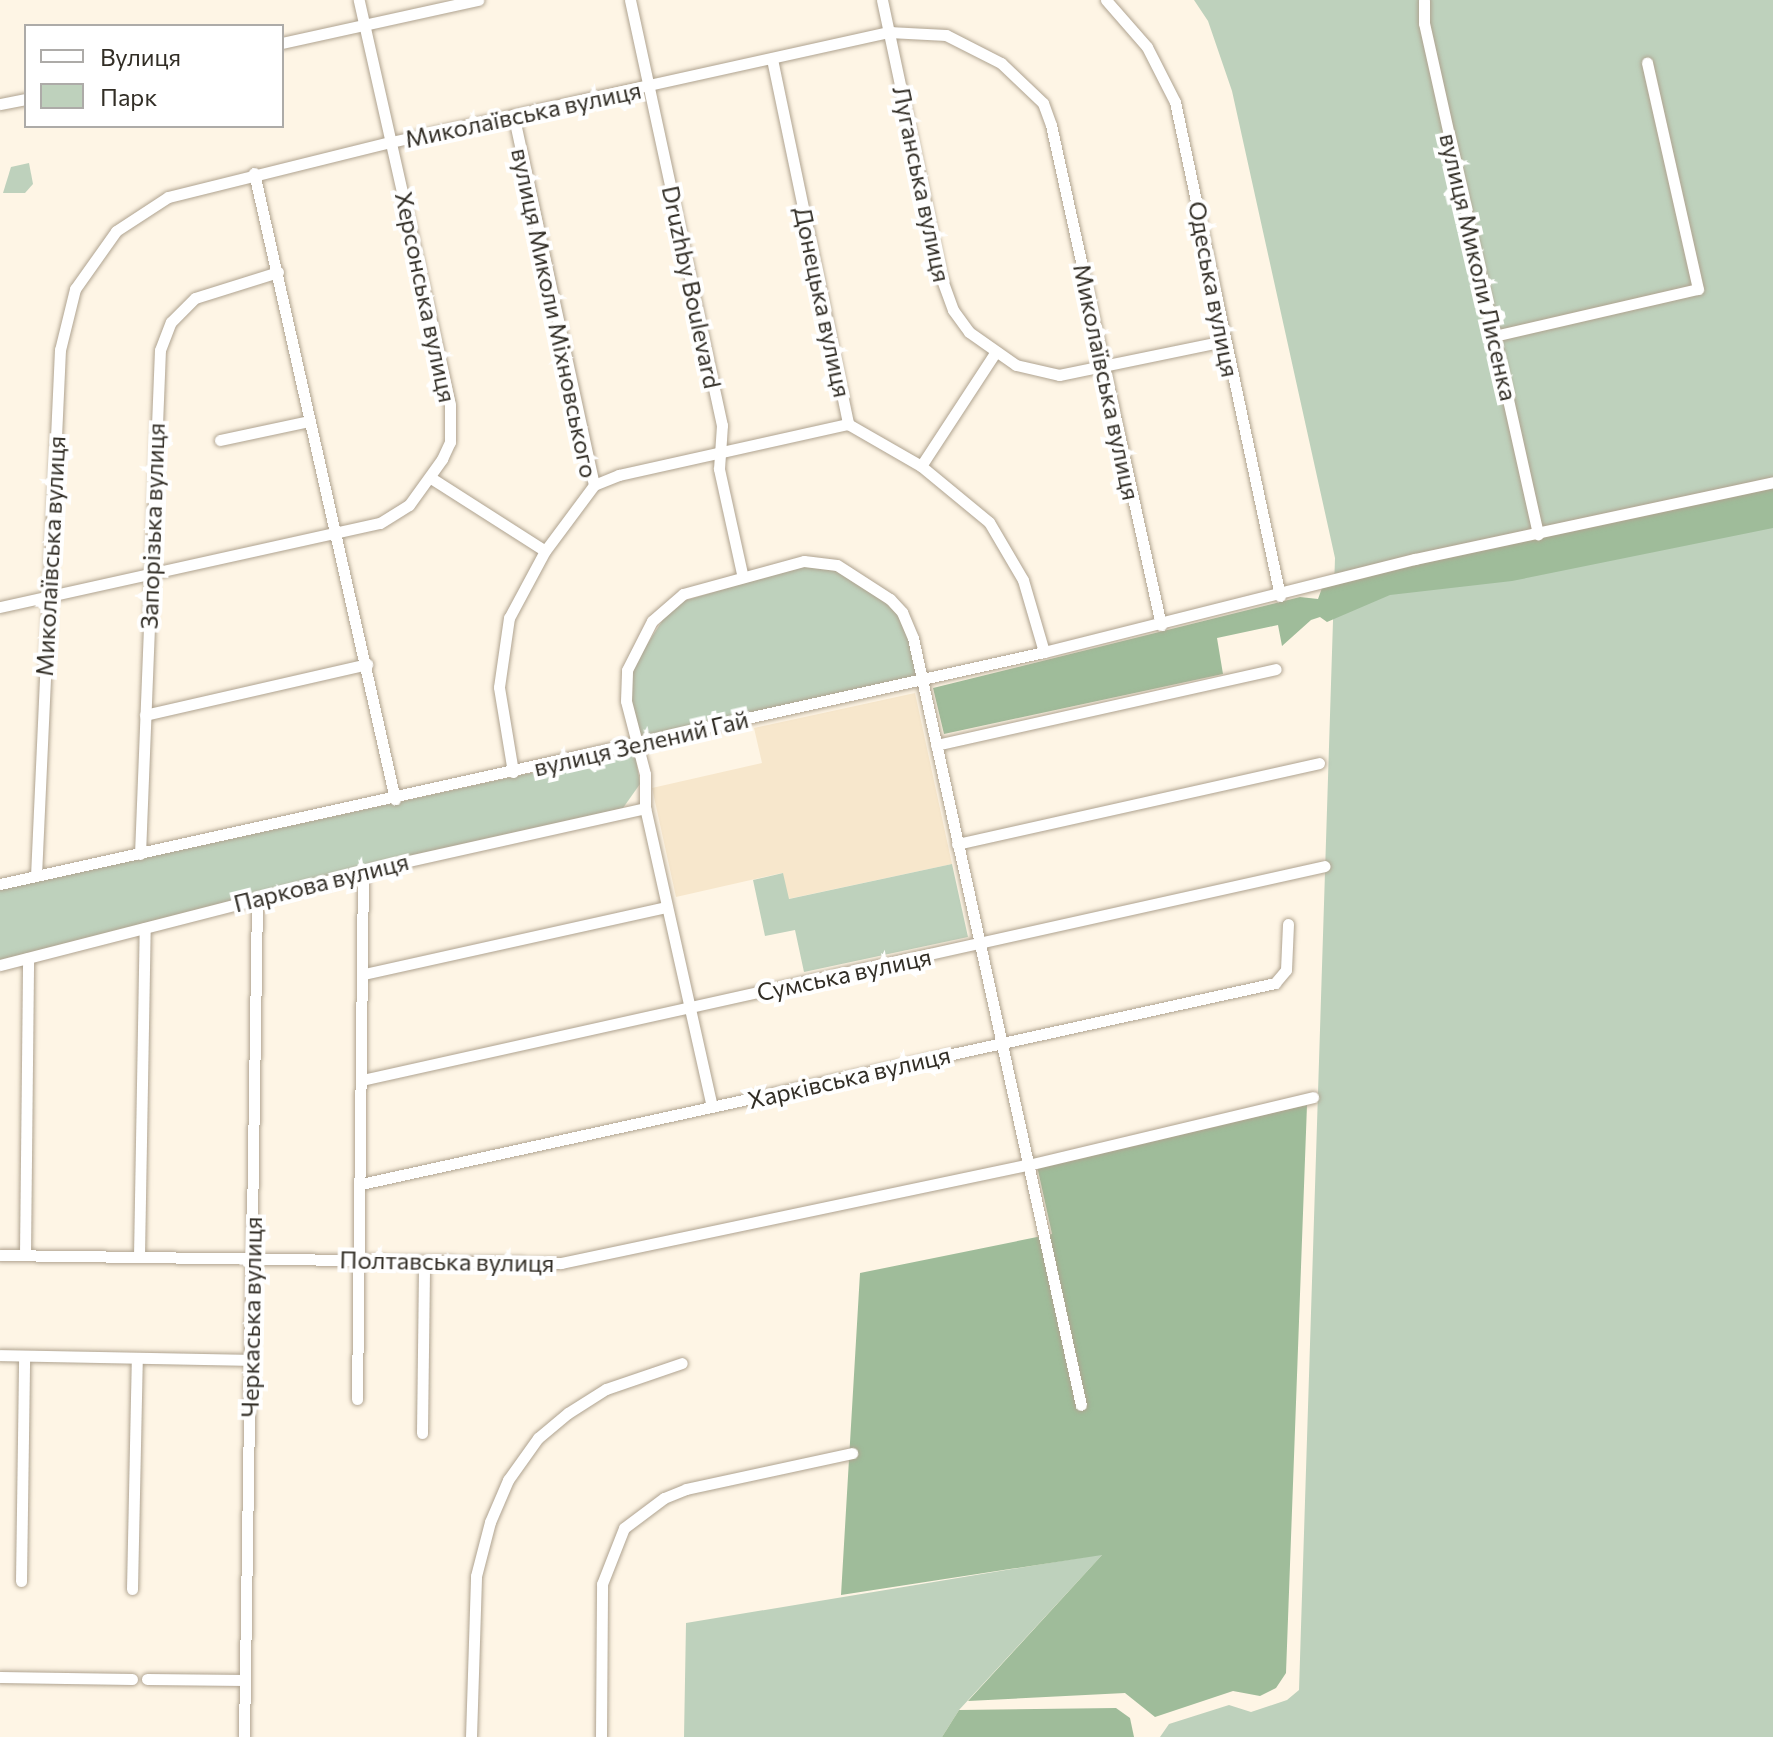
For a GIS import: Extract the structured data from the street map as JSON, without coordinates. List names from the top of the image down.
{
  "streets": {
    "street": [
      "Миколаївська вулиця",
      "Луганська вулиця",
      "вулиця Миколи Лисенка",
      "Druzhby Boulevard",
      "Одеська вулиця",
      "Херсонська вулиця",
      "Донецька вулиця",
      "вулиця Миколи Міхновського",
      "Запорізька вулиця",
      "вулиця Зелений Гай",
      "Паркова вулиця",
      "Сумська вулиця",
      "Харківська вулиця",
      "Полтавська вулиця",
      "Черкаська вулиця"
    ]
  },
  "crossings": [
    ["Миколаївська вулиця", "Луганська вулиця"],
    ["Миколаївська вулиця", "Druzhby Boulevard"],
    ["Миколаївська вулиця", "Херсонська вулиця"],
    ["Миколаївська вулиця", "Донецька вулиця"],
    ["Миколаївська вулиця", "вулиця Миколи Міхновського"],
    ["Миколаївська вулиця", "вулиця Зелений Гай"],
    ["Луганська вулиця", "Одеська вулиця"],
    ["вулиця Миколи Лисенка", "вулиця Зелений Гай"],
    ["Одеська вулиця", "вулиця Зелений Гай"],
    ["Херсонська вулиця", "Запорізька вулиця"],
    ["Донецька вулиця", "вулиця Зелений Гай"],
    ["вулиця Миколи Міхновського", "вулиця Зелений Гай"],
    ["Запорізька вулиця", "вулиця Зелений Гай"],
    ["Паркова вулиця", "Черкаська вулиця"],
    ["Полтавська вулиця", "Черкаська вулиця"]
  ],
  "legend": ["Вулиця", "Парк"]
}
